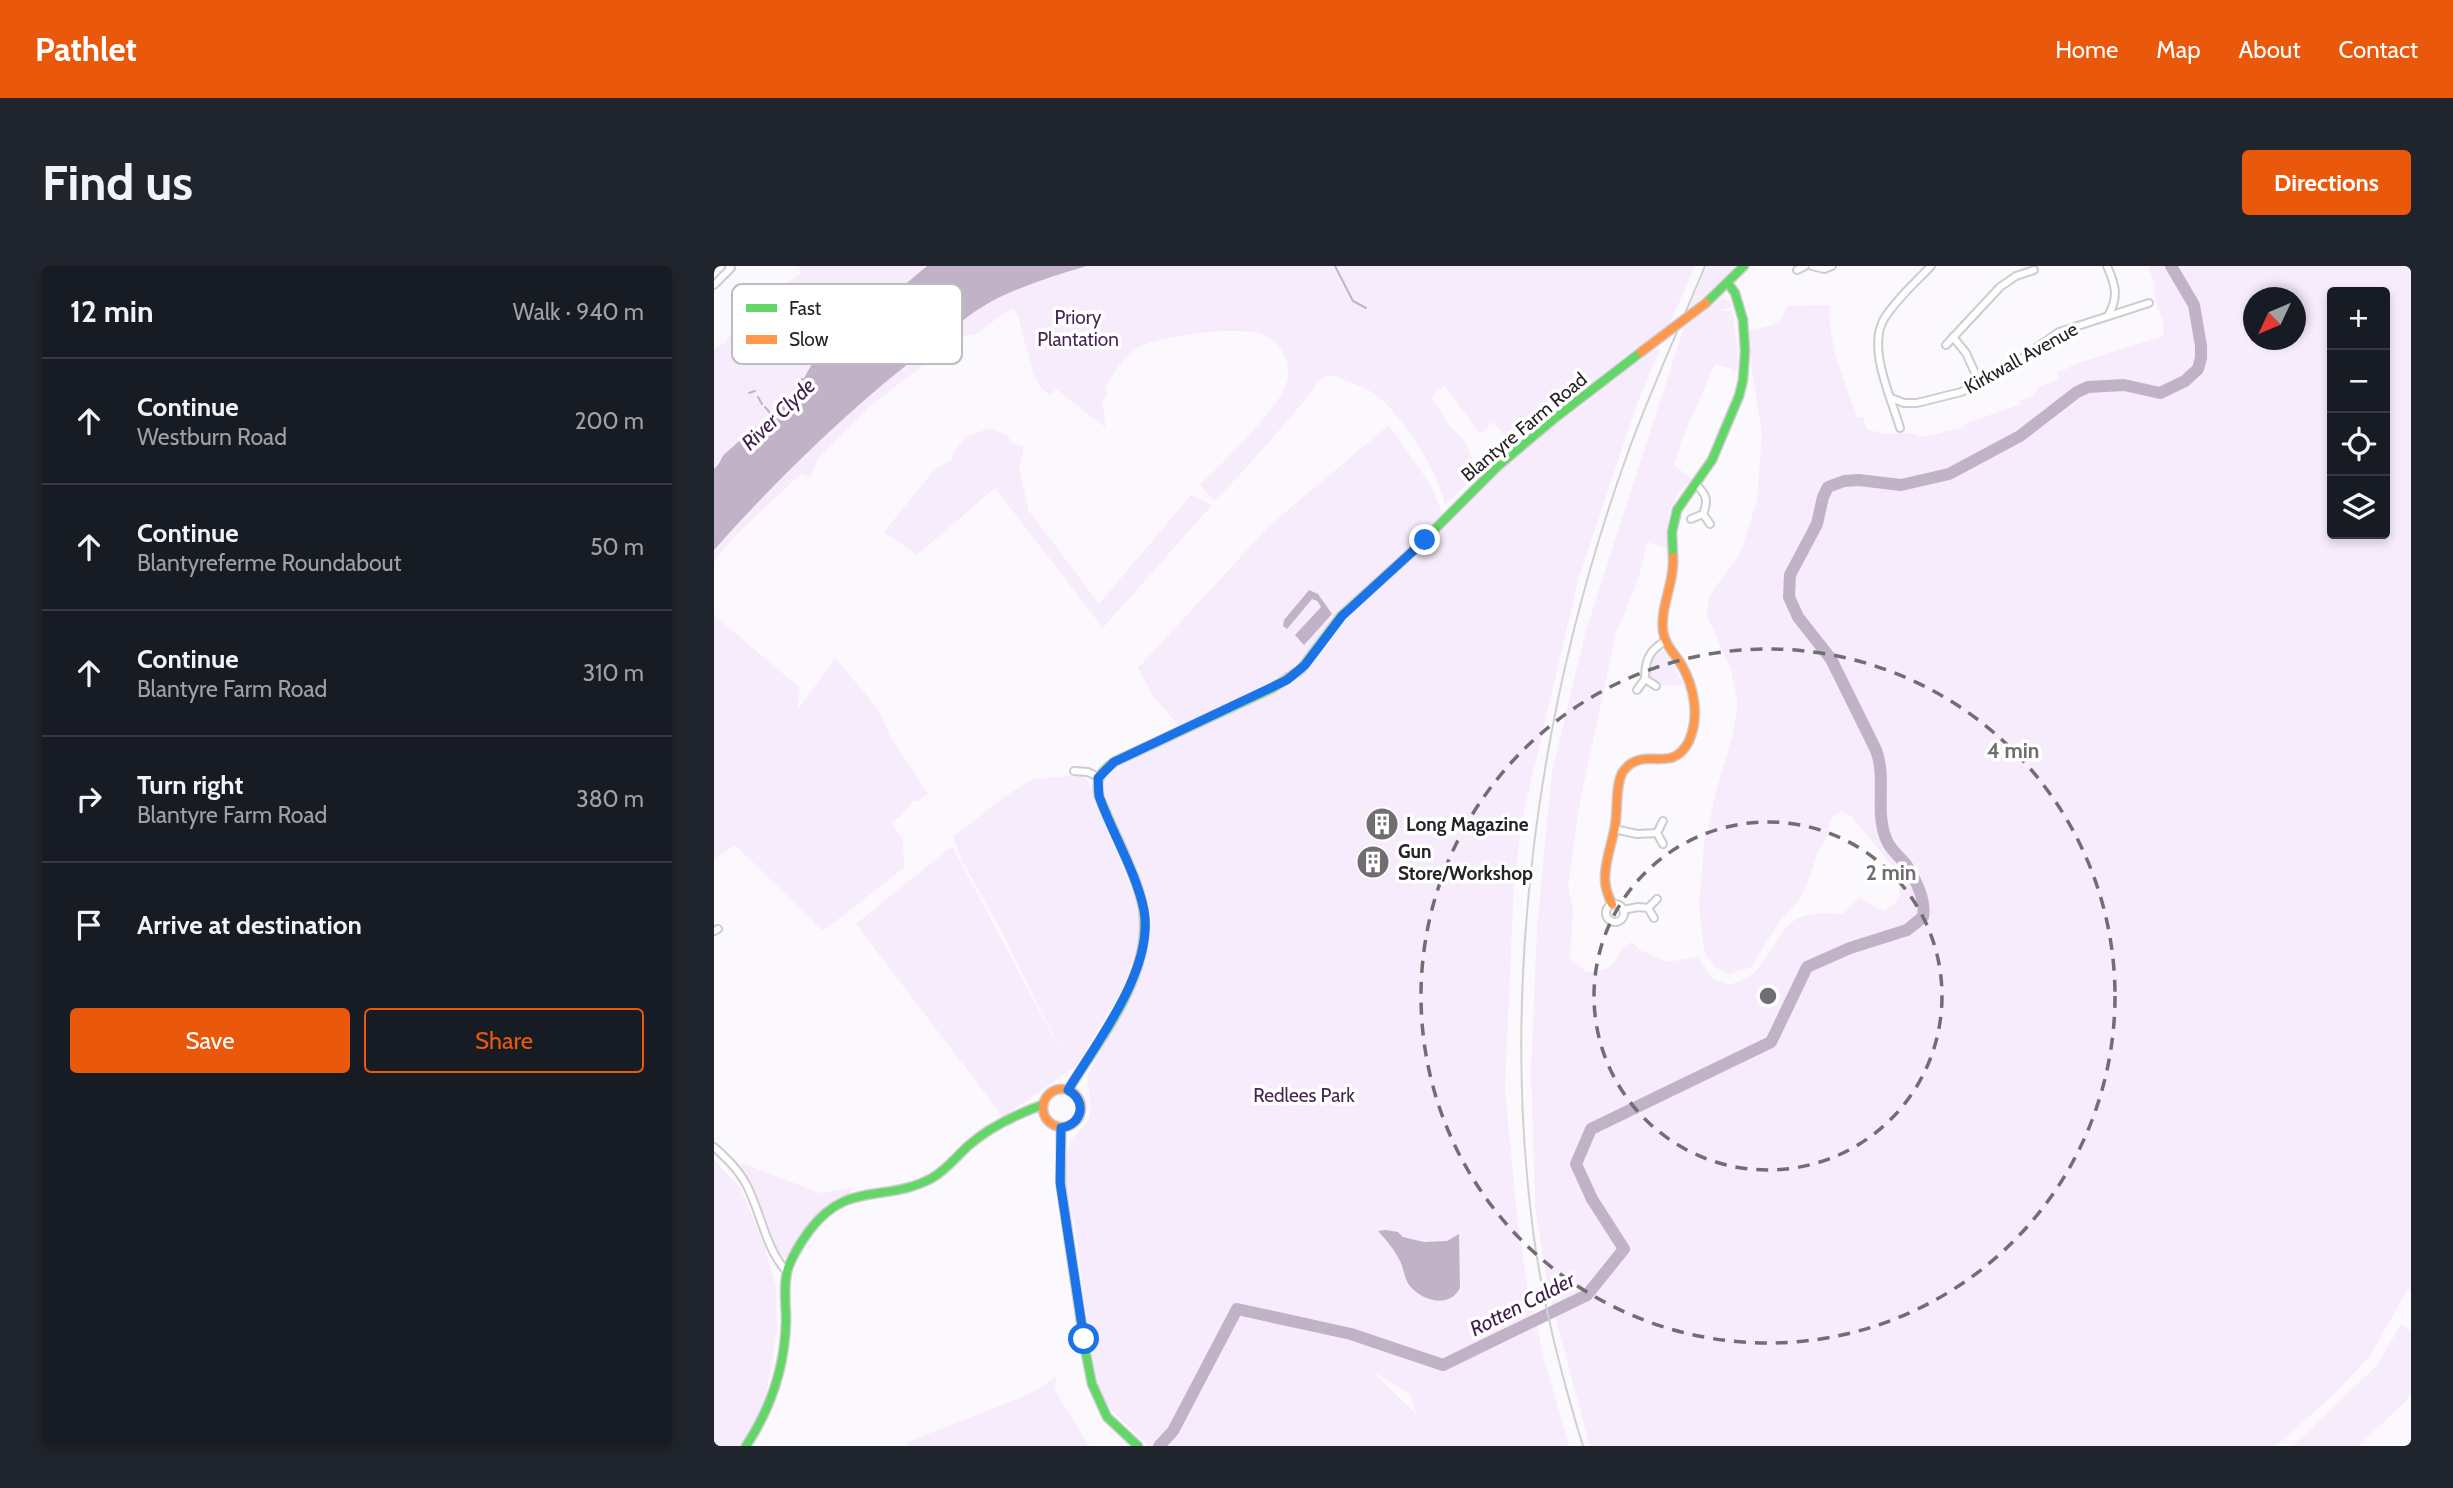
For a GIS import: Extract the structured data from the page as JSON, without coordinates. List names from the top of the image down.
{
  "streets": {
    "main road": ["Blantyre Farm Road"],
    "street": ["Kirkwall Avenue"]
  },
  "water": ["River Clyde", "Rotten Calder"],
  "parks": ["Priory Plantation", "Redlees Park"],
  "places": {
    "building": ["Long Magazine", "Gun Store/Workshop"]
  },
  "legend": ["Fast", "Slow"],
  "north": "bottom left",
  "page": {
    "header": "Pathlet",
    "nav": [
      "Home",
      "Map",
      "About",
      "Contact"
    ],
    "buttons": [
      "Directions",
      ["Save", "Share"]
    ],
    "title": "Find us",
    "heading": ["12 min", "Walk · 940 m"],
    "map_buttons": ["+", "−"],
    "list": [
      ["Continue", "Westburn Road", "200 m"],
      ["Continue", "Blantyreferme Roundabout", "50 m"],
      ["Continue", "Blantyre Farm Road", "310 m"],
      ["Turn right", "Blantyre Farm Road", "380 m"],
      "Arrive at destination"
    ]
  },
  "rings": ["4 min", "2 min"]
}
